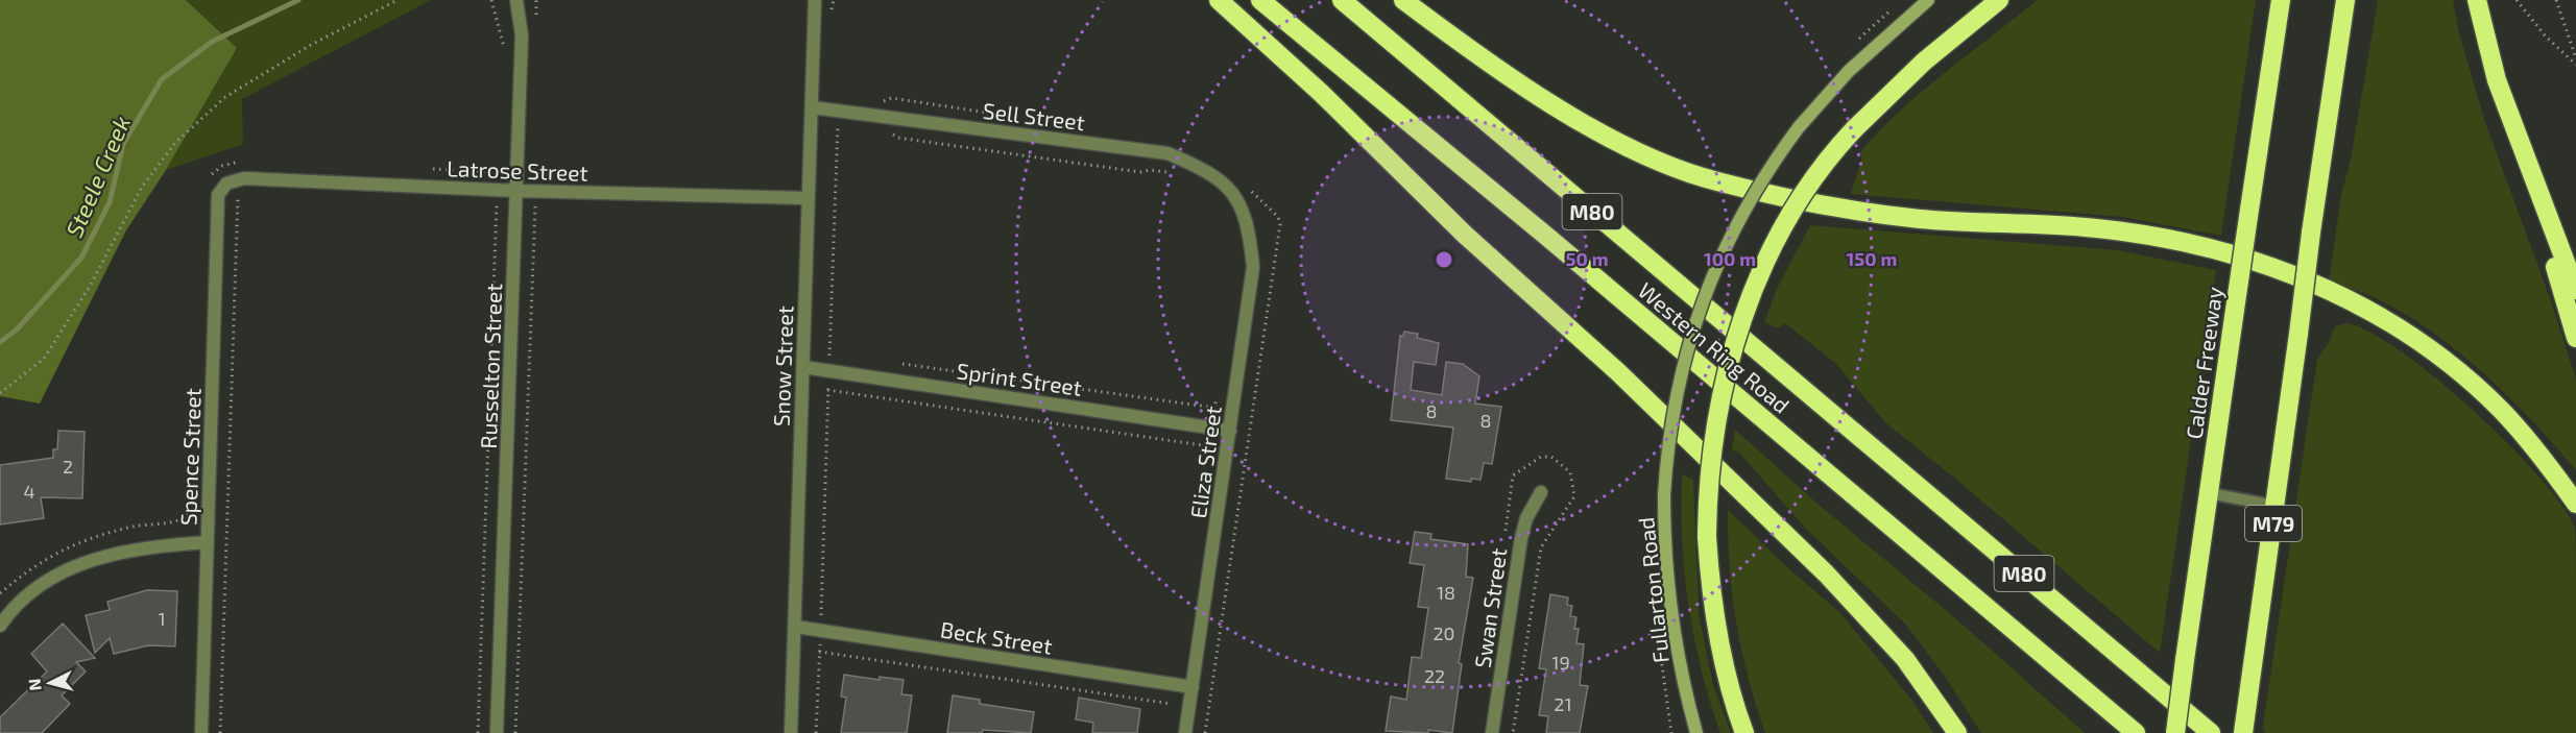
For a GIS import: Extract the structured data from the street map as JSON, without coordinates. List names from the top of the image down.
{
  "streets": {
    "highway": [
      "M80",
      "Western Ring Road",
      "Calder Freeway",
      "M79"
    ],
    "main road": ["Fullarton Road"],
    "street": [
      "Sell Street",
      "Latrose Street",
      "Russelton Street",
      "Snow Street",
      "Sprint Street",
      "Spence Street",
      "Eliza Street",
      "Swan Street",
      "Beck Street"
    ]
  },
  "crossings": [
    ["Sell Street", "Snow Street"],
    ["Sell Street", "Eliza Street"],
    ["Latrose Street", "Russelton Street"],
    ["Latrose Street", "Snow Street"],
    ["Latrose Street", "Spence Street"],
    ["Snow Street", "Sprint Street"],
    ["Snow Street", "Beck Street"],
    ["Sprint Street", "Eliza Street"],
    ["Eliza Street", "Beck Street"]
  ],
  "water": ["Steele Creek"],
  "house_numbers": [
    "8",
    "8",
    "2",
    "4",
    "18",
    "1",
    "20",
    "19",
    "22",
    "21"
  ],
  "north": "left",
  "rings": ["50 m", "100 m", "150 m"]
}
